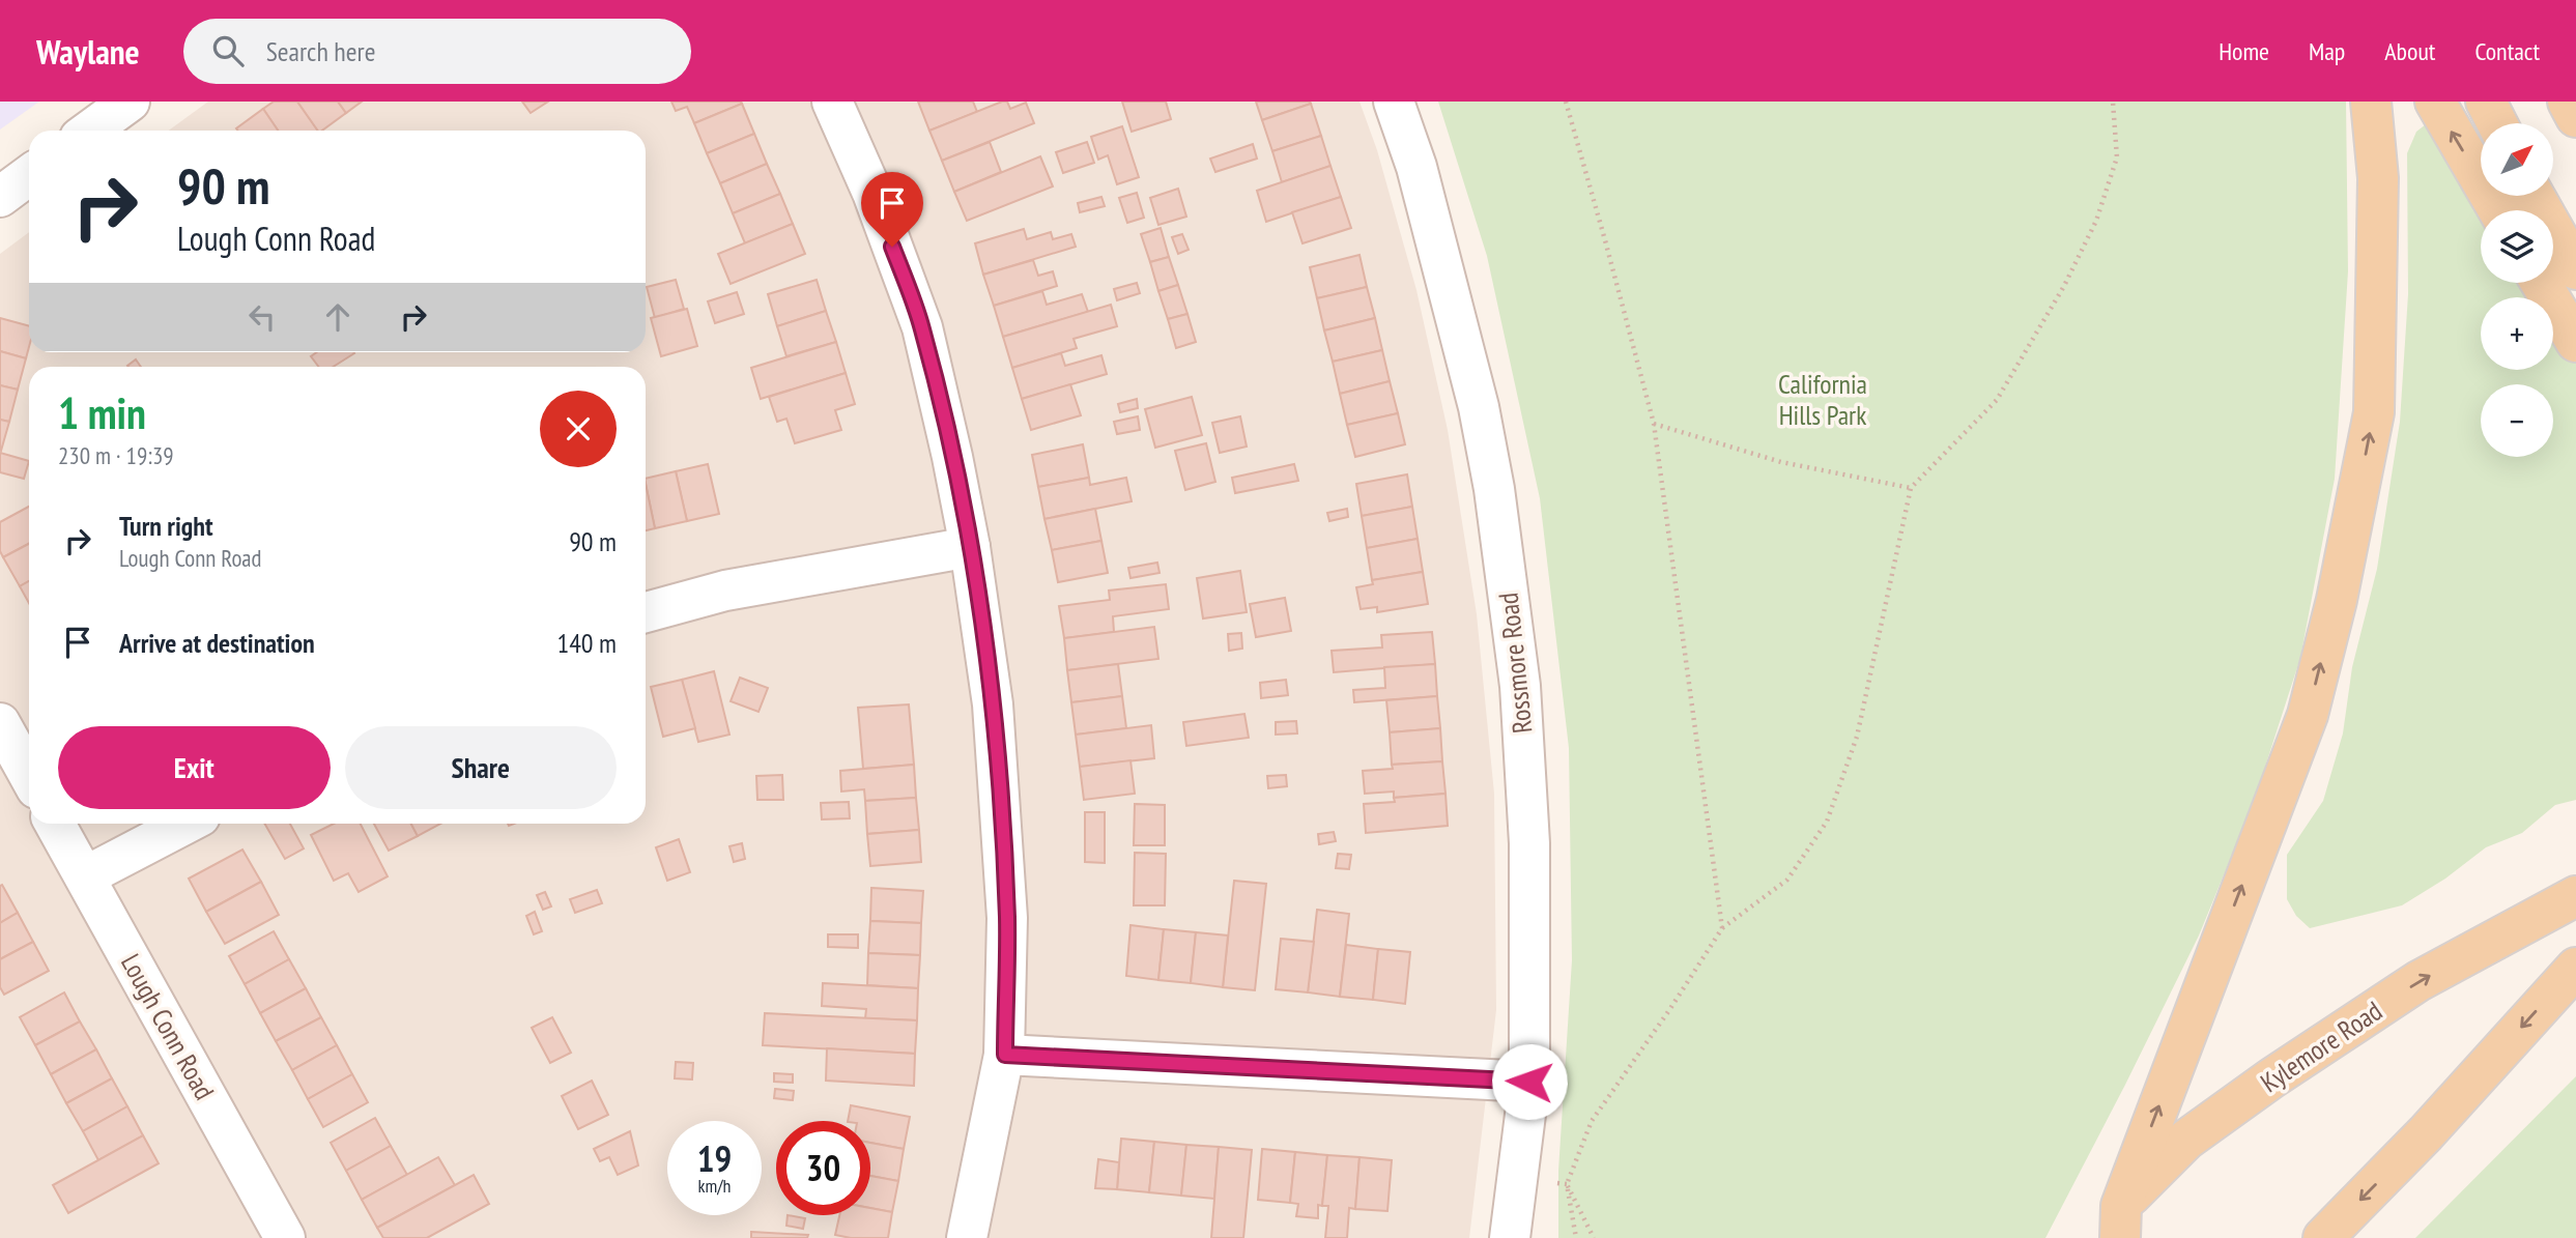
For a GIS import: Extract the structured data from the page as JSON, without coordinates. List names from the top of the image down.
{
  "streets": {
    "main road": ["Kylemore Road"],
    "street": ["Rossmore Road", "Lough Conn Road"]
  },
  "parks": ["California Hills Park"],
  "north": "top right",
  "page": {
    "header": "Waylane",
    "search": "Search here",
    "nav": [
      "Home",
      "Map",
      "About",
      "Contact"
    ],
    "map_buttons": ["+", "−"],
    "turn": ["90 m", "Lough Conn Road"],
    "heading": ["1 min", "230 m · 19:39"],
    "list": [
      {
        "name": "Turn right",
        "note": "Lough Conn Road",
        "value": "90 m"
      },
      {
        "name": "Arrive at destination",
        "value": "140 m"
      }
    ],
    "buttons": ["Exit", "Share"],
    "speed": "19 km/h",
    "limit": "30"
  }
}
